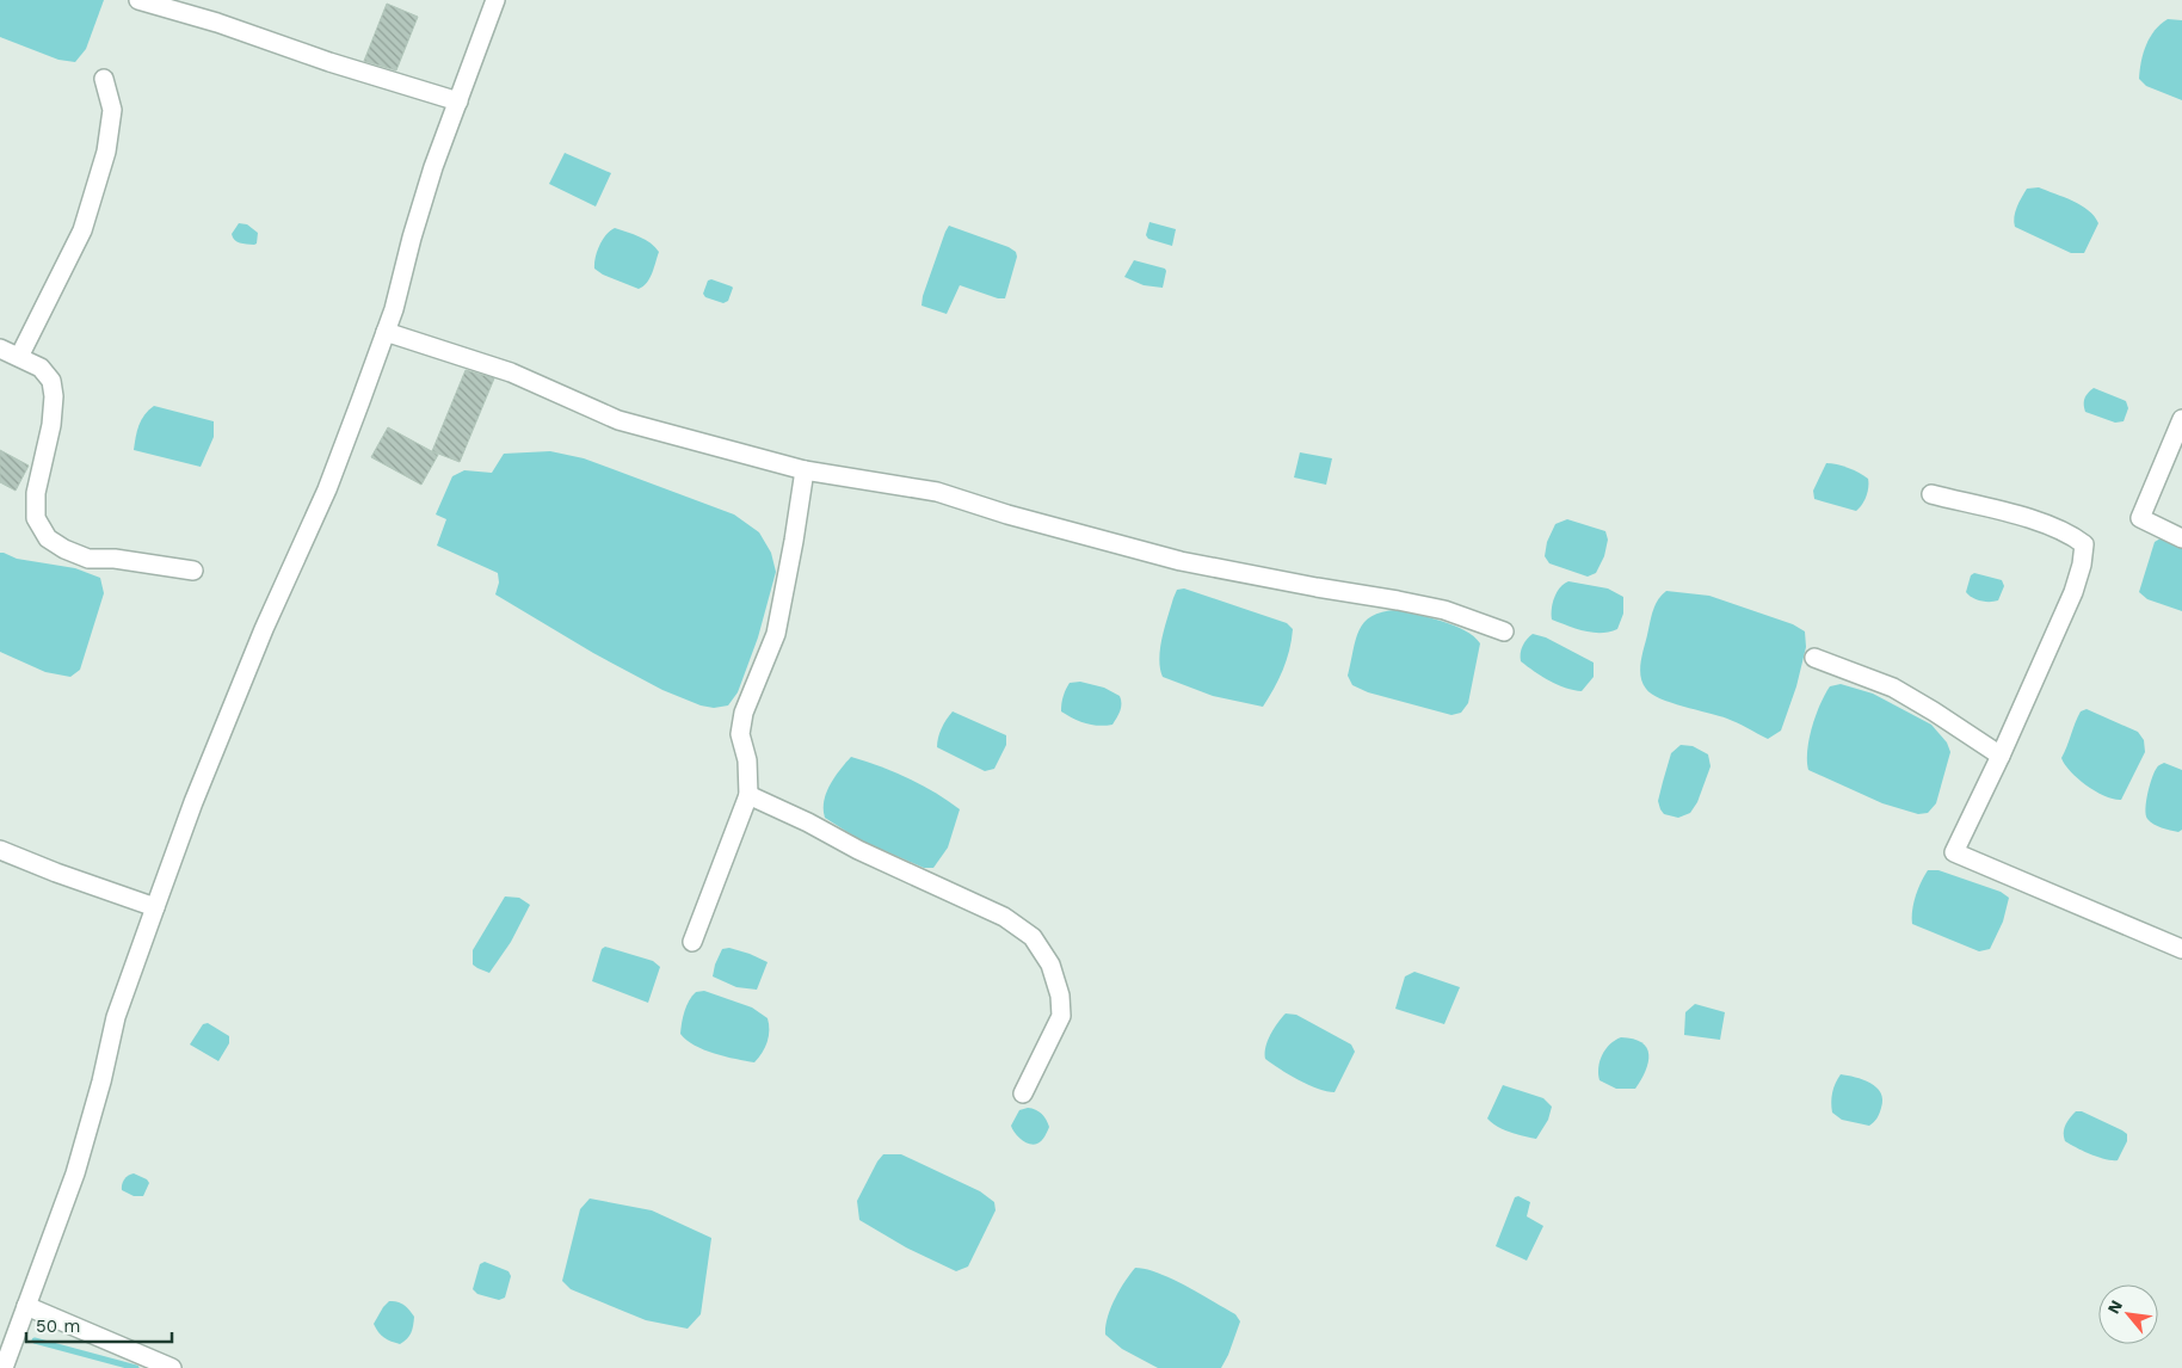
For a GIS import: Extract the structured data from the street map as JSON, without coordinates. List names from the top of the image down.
{
  "scale_bar": "50 m",
  "north": "top left"
}
